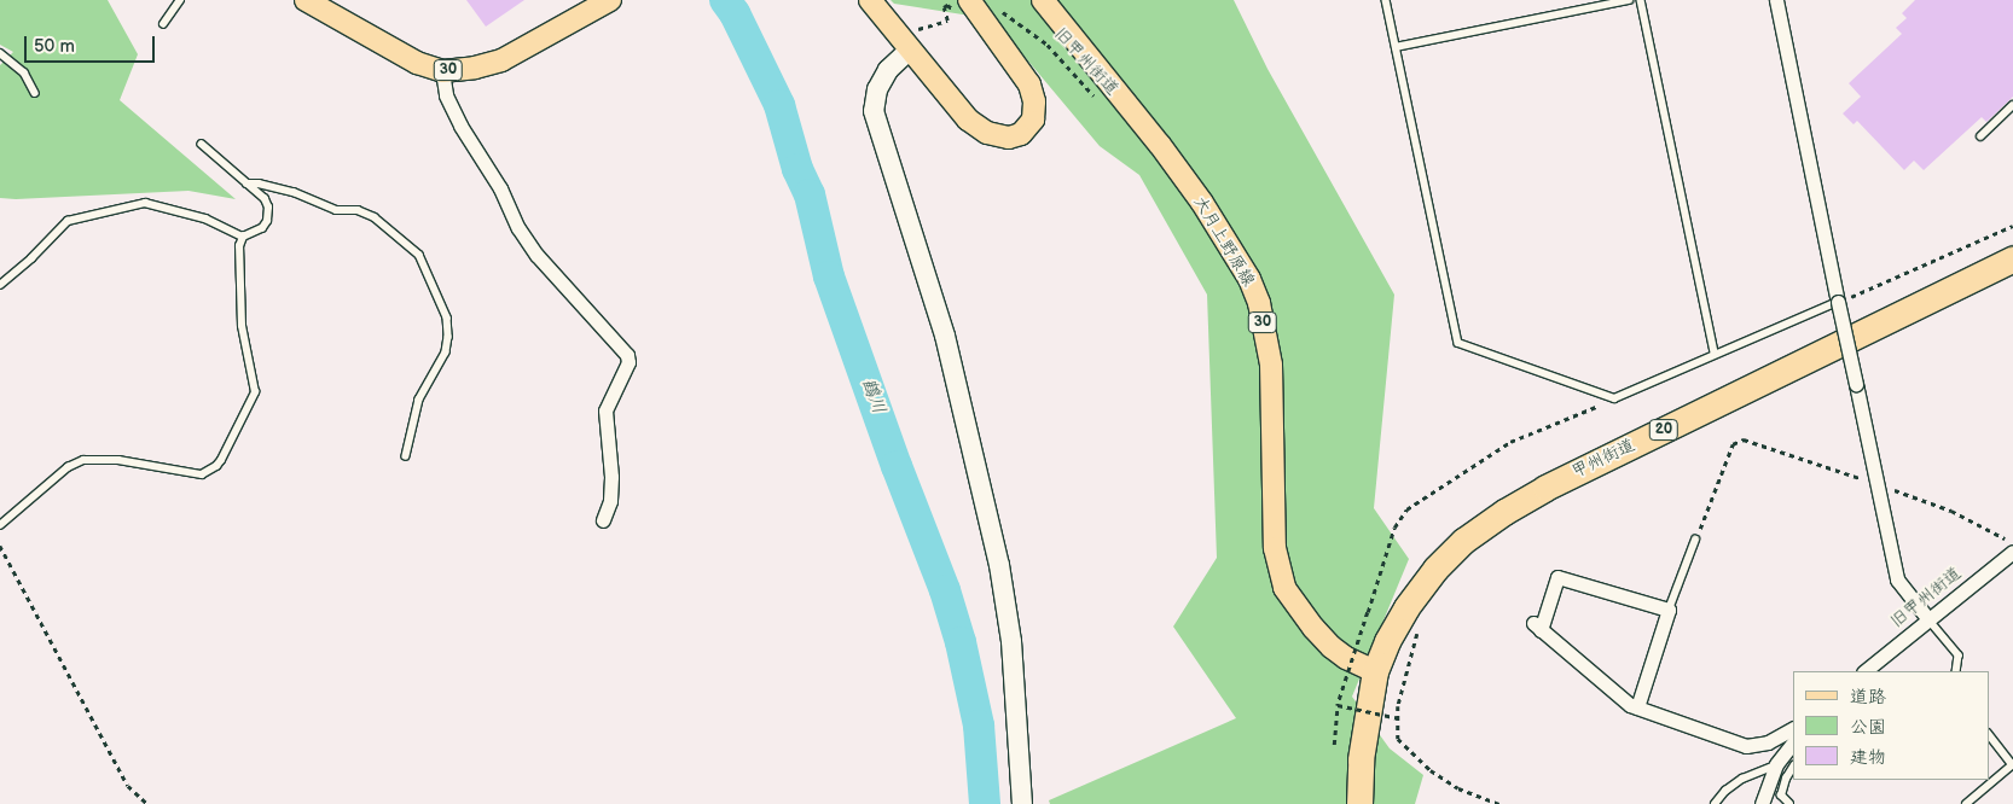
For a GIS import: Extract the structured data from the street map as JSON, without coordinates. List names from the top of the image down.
{
  "streets": {
    "highway": ["20", "甲州街道"],
    "main road": ["30", "大月上野原線"],
    "street": ["旧甲州街道"]
  },
  "crossings": [
    ["大月上野原線", "甲州街道"]
  ],
  "water": ["鶴川"],
  "legend": ["道路", "公園", "建物"],
  "scale_bar": "50 m"
}
